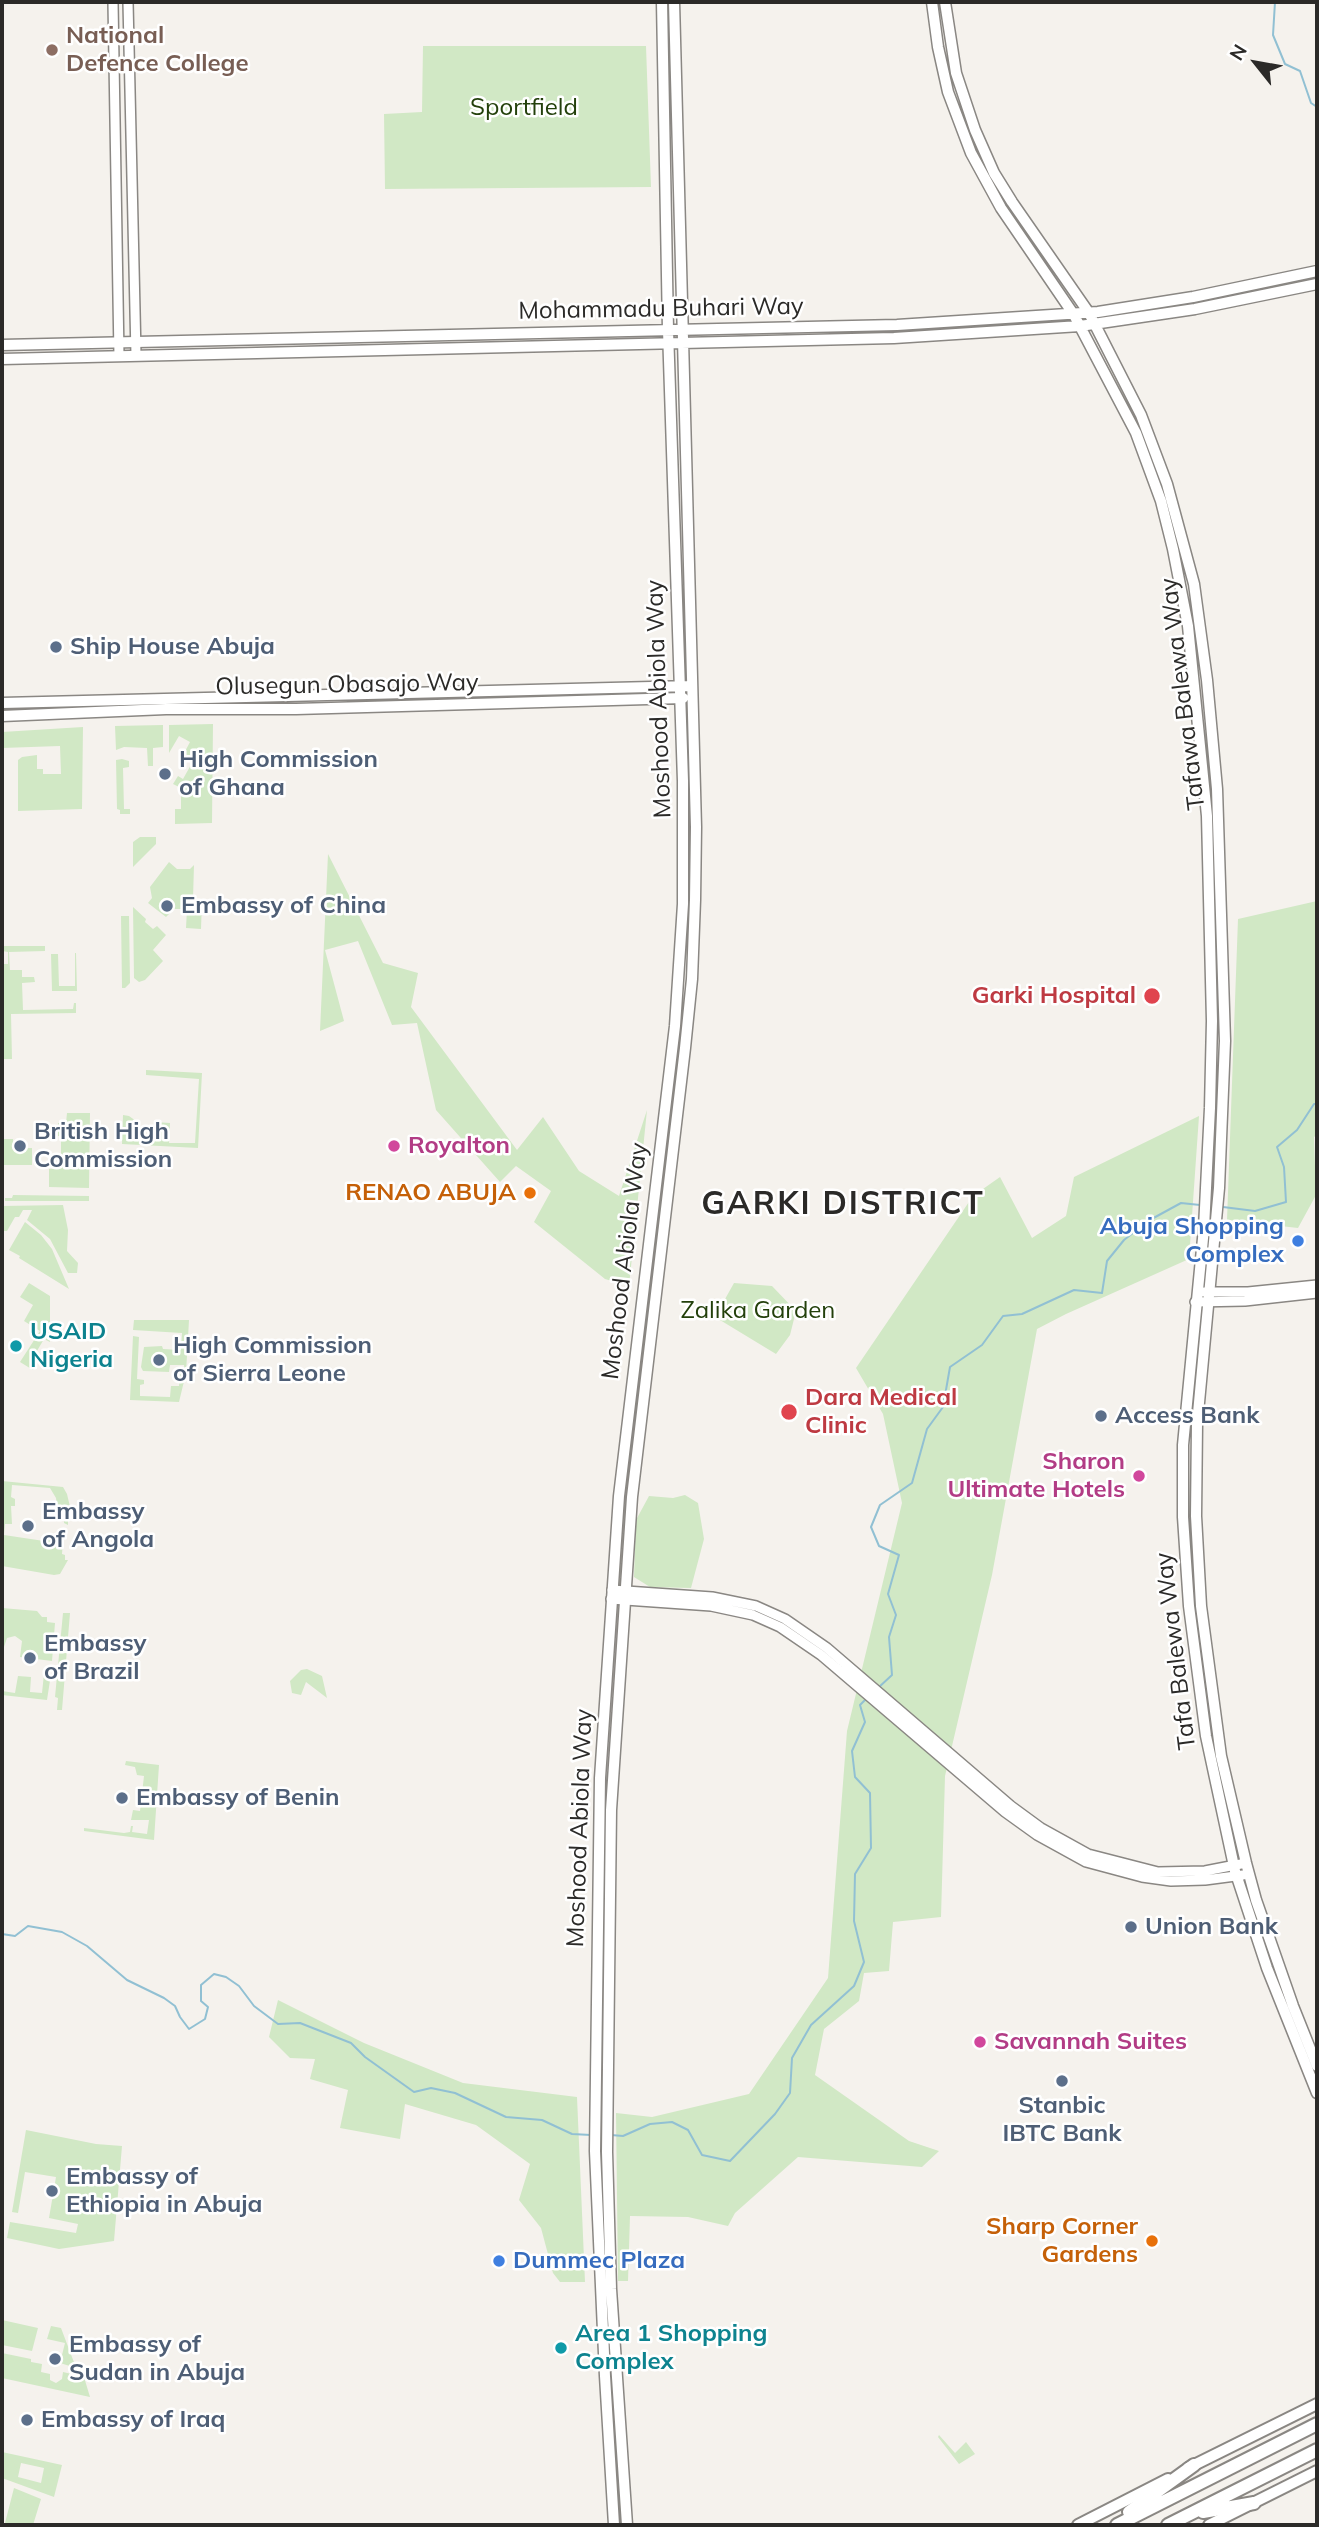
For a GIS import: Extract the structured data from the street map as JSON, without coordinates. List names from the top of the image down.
{
  "streets": {
    "main road": [
      "Mohammadu Buhari Way",
      "Olusegun Obasajo Way",
      "Tafawa Balewa Way",
      "Moshood Abiola Way",
      "Tafa Balewa Way"
    ]
  },
  "crossings": [
    ["Mohammadu Buhari Way", "Tafawa Balewa Way"],
    ["Mohammadu Buhari Way", "Moshood Abiola Way"],
    ["Olusegun Obasajo Way", "Moshood Abiola Way"],
    ["Tafawa Balewa Way", "Tafa Balewa Way"]
  ],
  "districts": ["GARKI DISTRICT"],
  "parks": ["Sportfield", "Zalika Garden"],
  "places": [
    "National Defence College",
    "Ship House Abuja",
    "High Commission of Ghana",
    "Embassy of China",
    "Garki Hospital",
    "British High Commission",
    "Royalton",
    "RENAO ABUJA",
    "Abuja Shopping Complex",
    "USAID Nigeria",
    "High Commission of Sierra Leone",
    "Dara Medical Clinic",
    "Access Bank",
    "Sharon Ultimate Hotels",
    "Embassy of Angola",
    "Embassy of Brazil",
    "Embassy of Benin",
    "Union Bank",
    "Savannah Suites",
    "Stanbic IBTC Bank",
    "Embassy of Ethiopia in Abuja",
    "Sharp Corner Gardens",
    "Dummec Plaza",
    "Area 1 Shopping Complex",
    "Embassy of Sudan in Abuja",
    "Embassy of Iraq"
  ],
  "north": "top left"
}
